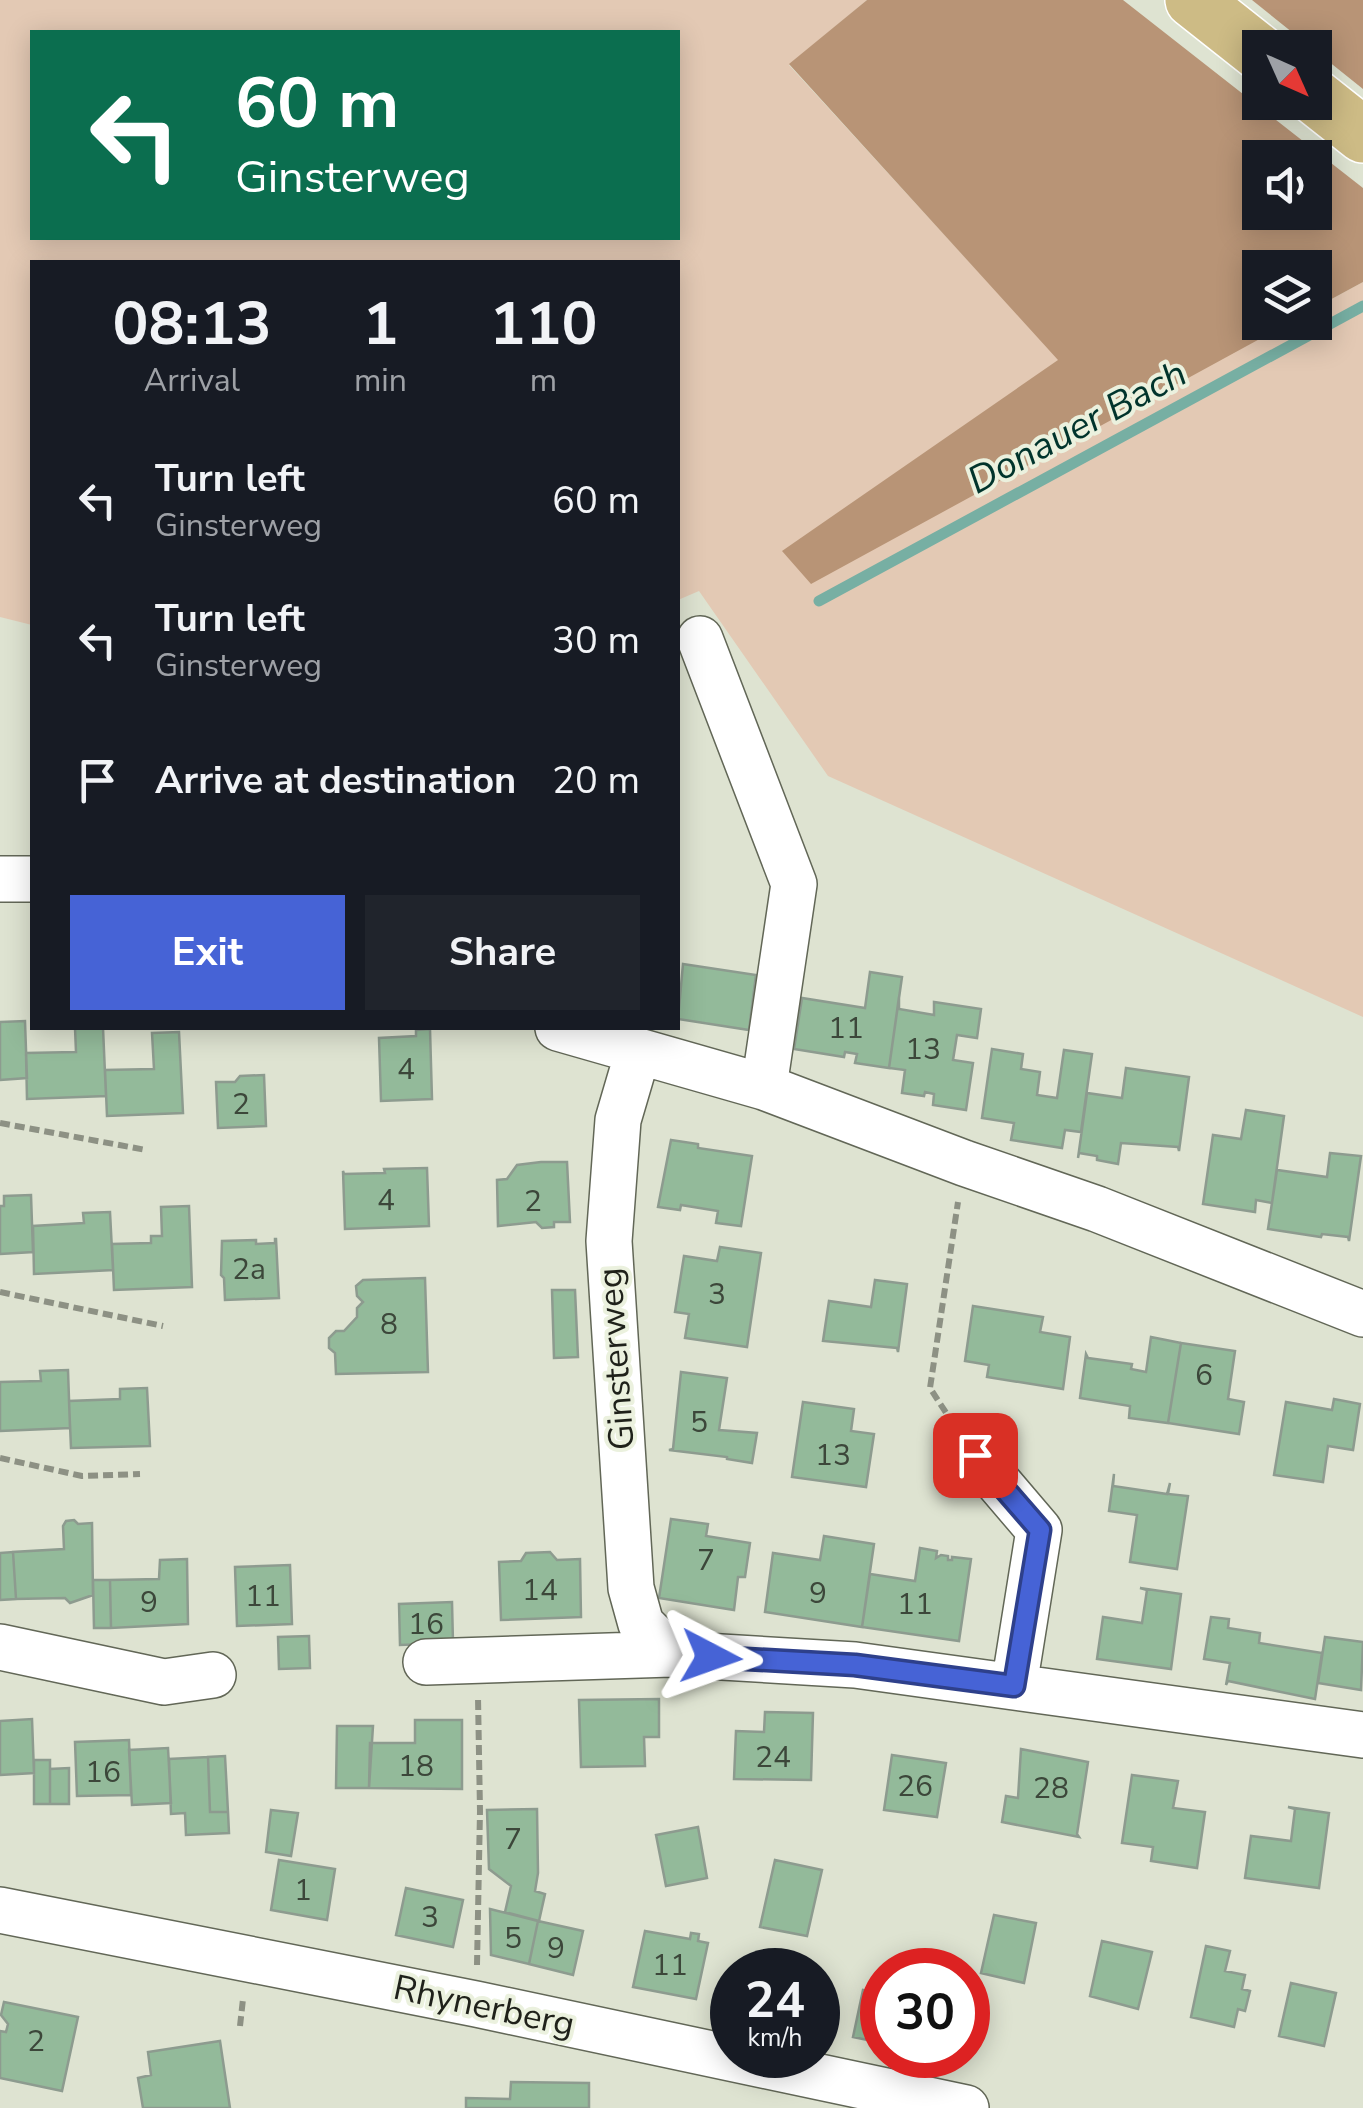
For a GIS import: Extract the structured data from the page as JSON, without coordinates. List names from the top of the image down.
{
  "streets": {
    "street": ["Ginsterweg", "Rhynerberg"]
  },
  "water": ["Donauer Bach"],
  "house_numbers": [
    "11",
    "13",
    "4",
    "2",
    "4",
    "2",
    "2a",
    "3",
    "8",
    "6",
    "5",
    "13",
    "7",
    "14",
    "9",
    "11",
    "9",
    "11",
    "16",
    "24",
    "18",
    "16",
    "26",
    "28",
    "7",
    "1",
    "3",
    "5",
    "9",
    "11",
    "2"
  ],
  "north": "bottom right",
  "page": {
    "turn": ["60 m", "Ginsterweg"],
    "eta": [
      "08:13",
      "Arrival",
      "1",
      "min",
      "110",
      "m"
    ],
    "list": [
      {
        "name": "Turn left",
        "note": "Ginsterweg",
        "value": "60 m"
      },
      {
        "name": "Turn left",
        "note": "Ginsterweg",
        "value": "30 m"
      },
      {
        "name": "Arrive at destination",
        "value": "20 m"
      }
    ],
    "buttons": ["Exit", "Share"],
    "speed": "24 km/h",
    "limit": "30"
  }
}
